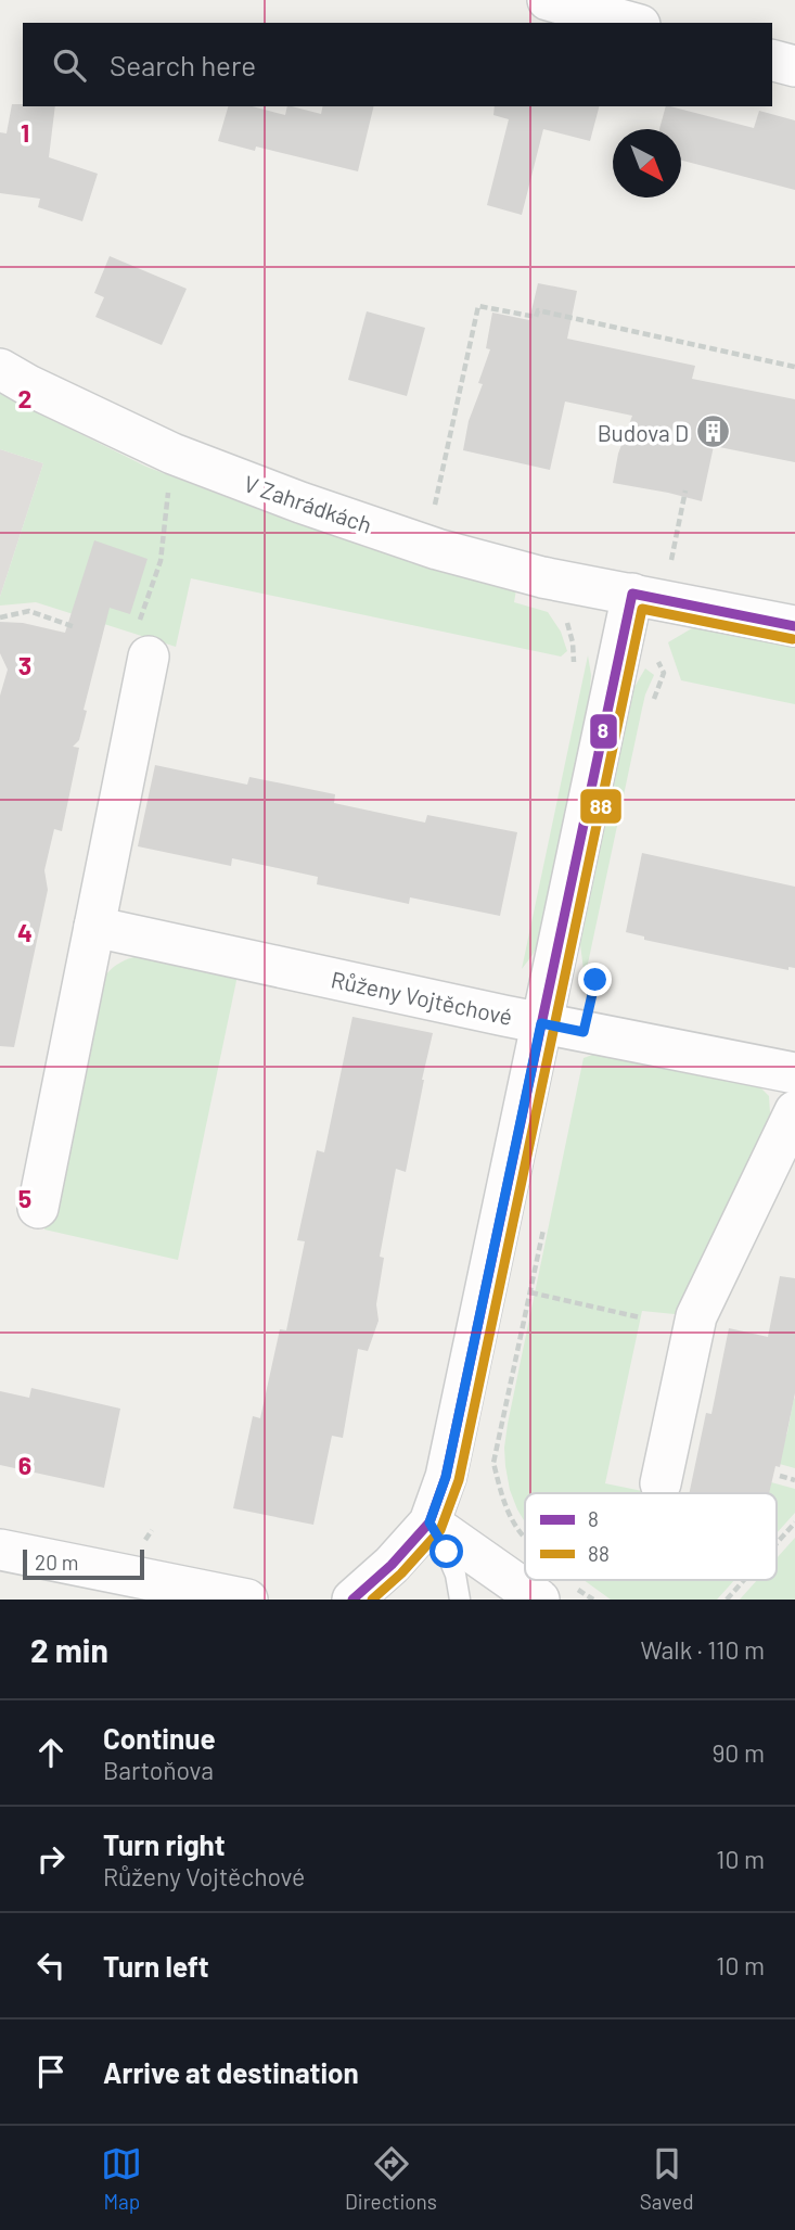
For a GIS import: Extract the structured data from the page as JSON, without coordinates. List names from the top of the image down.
{
  "streets": {
    "street": ["V Zahrádkách", "Růženy Vojtěchové"]
  },
  "places": {
    "building": ["Budova D"]
  },
  "lines": ["transit line 8", "transit line 88"],
  "legend": ["8", "88"],
  "scale_bar": "20 m",
  "north": "bottom right",
  "page": {
    "search": "Search here",
    "scale": "20 m",
    "heading": ["2 min", "Walk · 110 m"],
    "list": [
      ["Continue", "Bartoňova", "90 m"],
      ["Turn right", "Růženy Vojtěchové", "10 m"],
      ["Turn left", "10 m"],
      "Arrive at destination"
    ],
    "nav": ["Map", "Directions", "Saved"]
  },
  "grid": {
    "rows": [
      "1",
      "2",
      "3",
      "4",
      "5",
      "6"
    ]
  }
}
